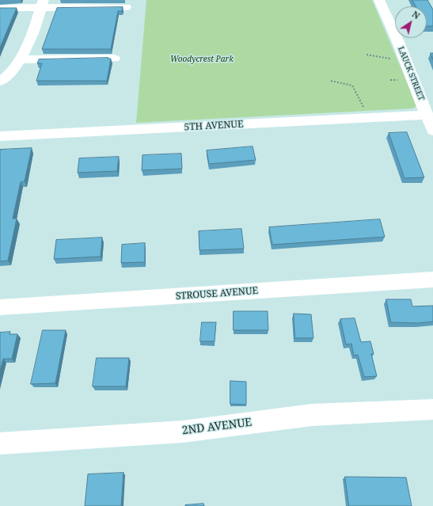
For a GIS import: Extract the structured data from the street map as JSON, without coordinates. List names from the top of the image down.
{
  "streets": {
    "street": [
      "LAUCK STREET",
      "5TH AVENUE",
      "STROUSE AVENUE",
      "2ND AVENUE"
    ]
  },
  "crossings": [
    ["LAUCK STREET", "5TH AVENUE"]
  ],
  "parks": ["Woodycrest Park"],
  "north": "top right"
}
